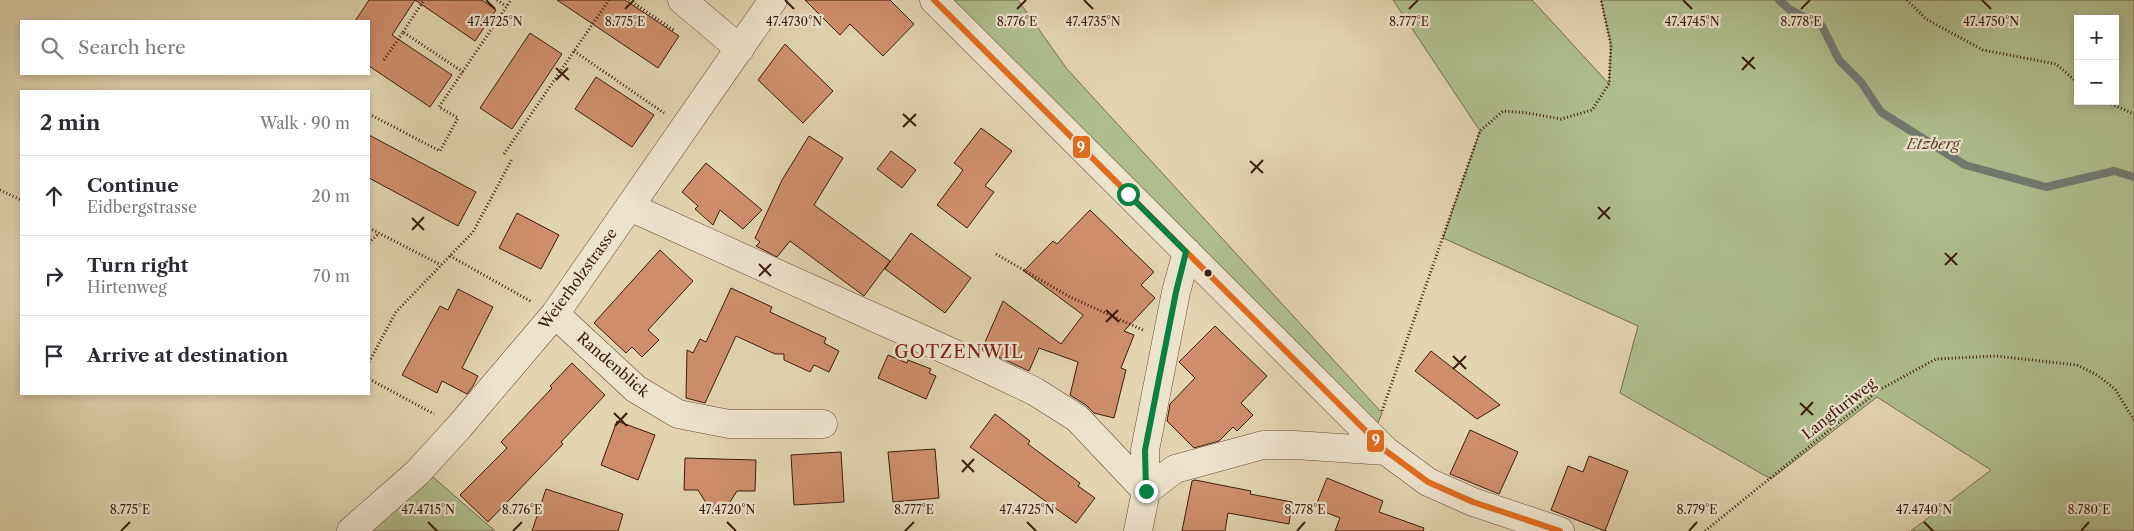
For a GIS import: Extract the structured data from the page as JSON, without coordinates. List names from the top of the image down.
{
  "streets": {
    "street": ["Weierholzstrasse", "Randenblick"],
    "path": ["Langfuriweg"]
  },
  "crossings": [
    ["Weierholzstrasse", "Randenblick"]
  ],
  "districts": ["GOTZENWIL"],
  "parks": ["Etzberg"],
  "lines": ["transit line 9"],
  "page": {
    "map_buttons": ["+", "−"],
    "search": "Search here",
    "heading": ["2 min", "Walk · 90 m"],
    "list": [
      ["Continue", "Eidbergstrasse", "20 m"],
      ["Turn right", "Hirtenweg", "70 m"],
      "Arrive at destination"
    ]
  },
  "coordinates": [
    "47.4725°N",
    "47.4730°N",
    "47.4735°N",
    "47.4745°N",
    "47.4750°N",
    "8.775°E",
    "8.776°E",
    "8.777°E",
    "8.778°E",
    "8.779°E",
    "8.780°E",
    "47.4715°N",
    "47.4720°N",
    "47.4740°N"
  ]
}
